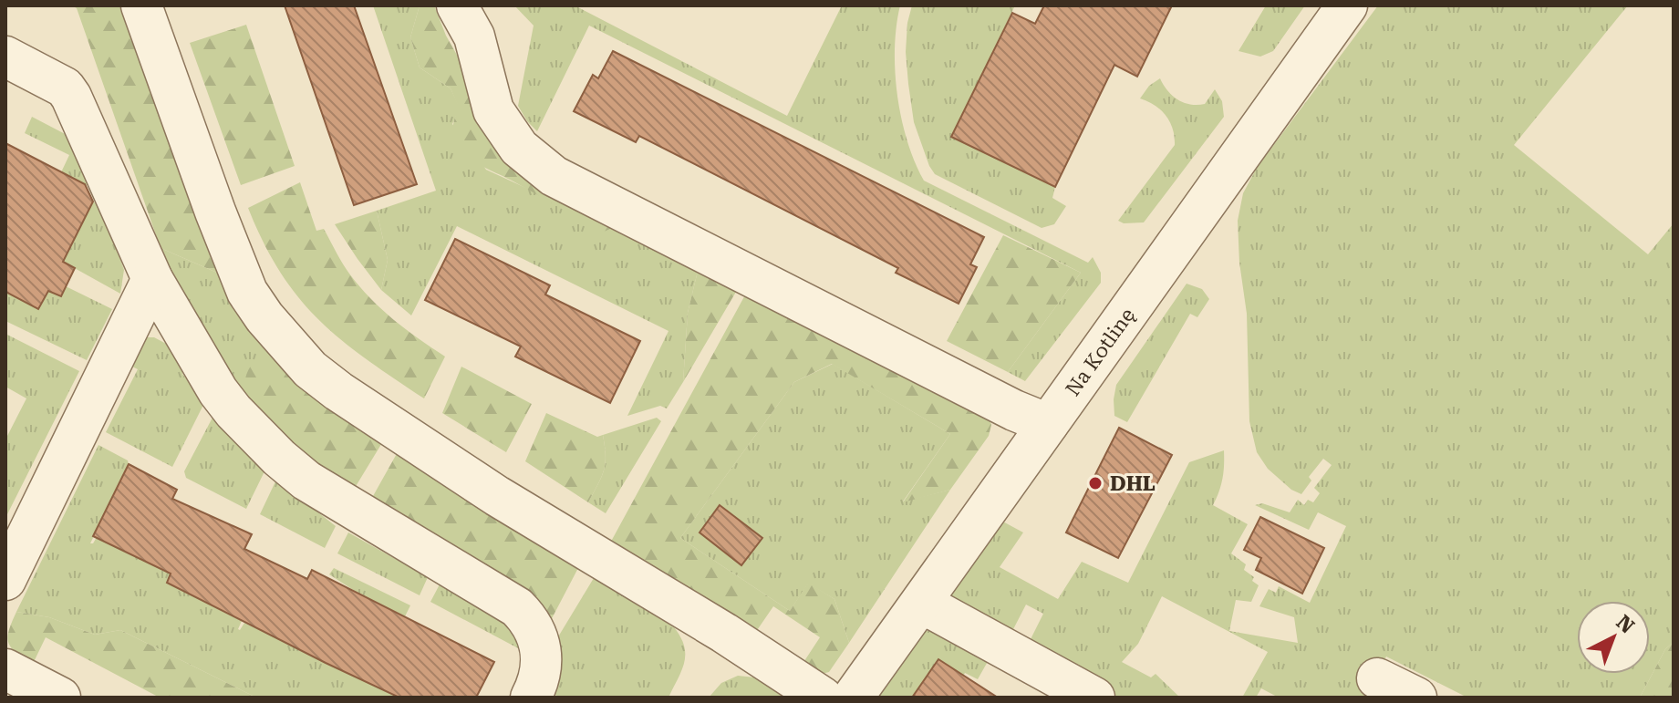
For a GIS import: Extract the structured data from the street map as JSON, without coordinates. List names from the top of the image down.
{
  "streets": {
    "street": ["Na Kotlinę"]
  },
  "places": ["DHL"],
  "north": "top right"
}
